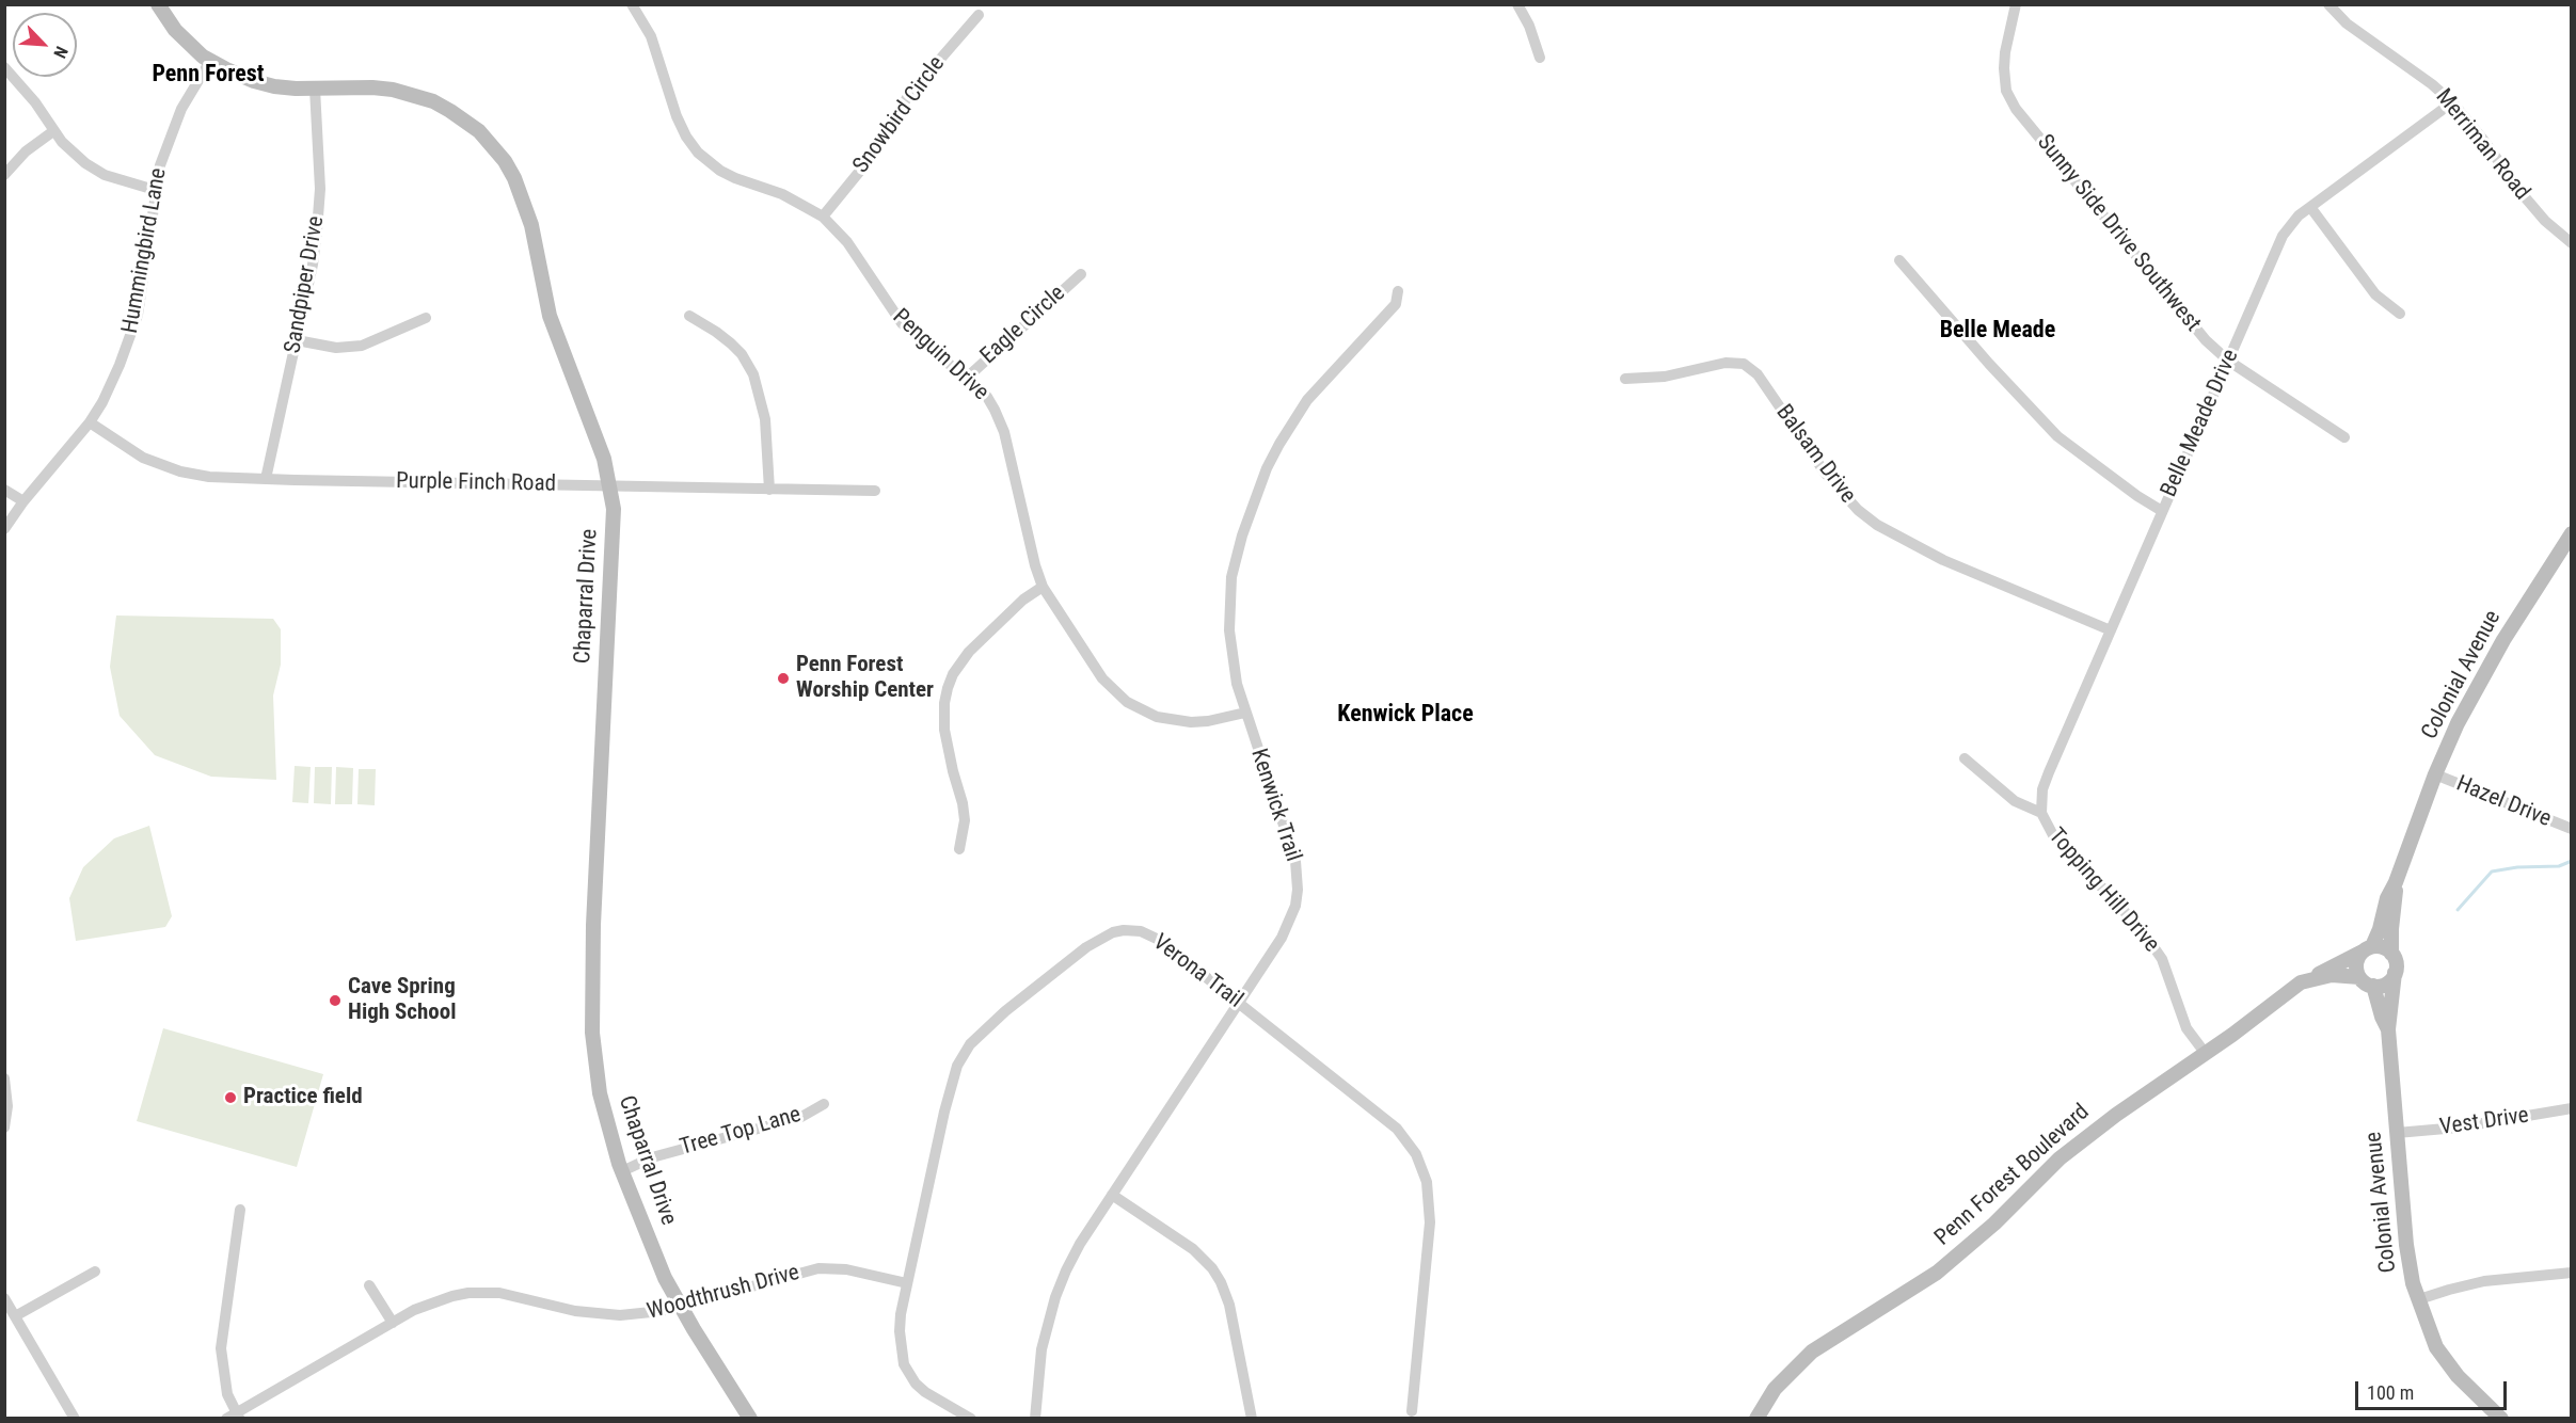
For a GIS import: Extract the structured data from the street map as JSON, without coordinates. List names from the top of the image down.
{
  "streets": {
    "street": [
      "Snowbird Circle",
      "Merriman Road",
      "Sunny Side Drive Southwest",
      "Hummingbird Lane",
      "Sandpiper Drive",
      "Eagle Circle",
      "Penguin Drive",
      "Belle Meade Drive",
      "Balsam Drive",
      "Purple Finch Road",
      "Chaparral Drive",
      "Colonial Avenue",
      "Hazel Drive",
      "Kenwick Trail",
      "Topping Hill Drive",
      "Verona Trail",
      "Vest Drive",
      "Tree Top Lane",
      "Penn Forest Boulevard",
      "Woodthrush Drive"
    ]
  },
  "crossings": [
    ["Snowbird Circle", "Penguin Drive"],
    ["Merriman Road", "Belle Meade Drive"],
    ["Sunny Side Drive Southwest", "Belle Meade Drive"],
    ["Hummingbird Lane", "Purple Finch Road"],
    ["Hummingbird Lane", "Chaparral Drive"],
    ["Sandpiper Drive", "Purple Finch Road"],
    ["Sandpiper Drive", "Chaparral Drive"],
    ["Eagle Circle", "Penguin Drive"],
    ["Penguin Drive", "Kenwick Trail"],
    ["Belle Meade Drive", "Balsam Drive"],
    ["Belle Meade Drive", "Topping Hill Drive"],
    ["Purple Finch Road", "Chaparral Drive"],
    ["Chaparral Drive", "Tree Top Lane"],
    ["Chaparral Drive", "Woodthrush Drive"],
    ["Colonial Avenue", "Hazel Drive"],
    ["Colonial Avenue", "Vest Drive"],
    ["Colonial Avenue", "Penn Forest Boulevard"],
    ["Kenwick Trail", "Verona Trail"],
    ["Topping Hill Drive", "Penn Forest Boulevard"],
    ["Verona Trail", "Woodthrush Drive"]
  ],
  "districts": ["Penn Forest", "Belle Meade", "Kenwick Place"],
  "places": ["Penn Forest Worship Center", "Cave Spring High School", "Practice field"],
  "scale_bar": "100 m",
  "north": "bottom right"
}
